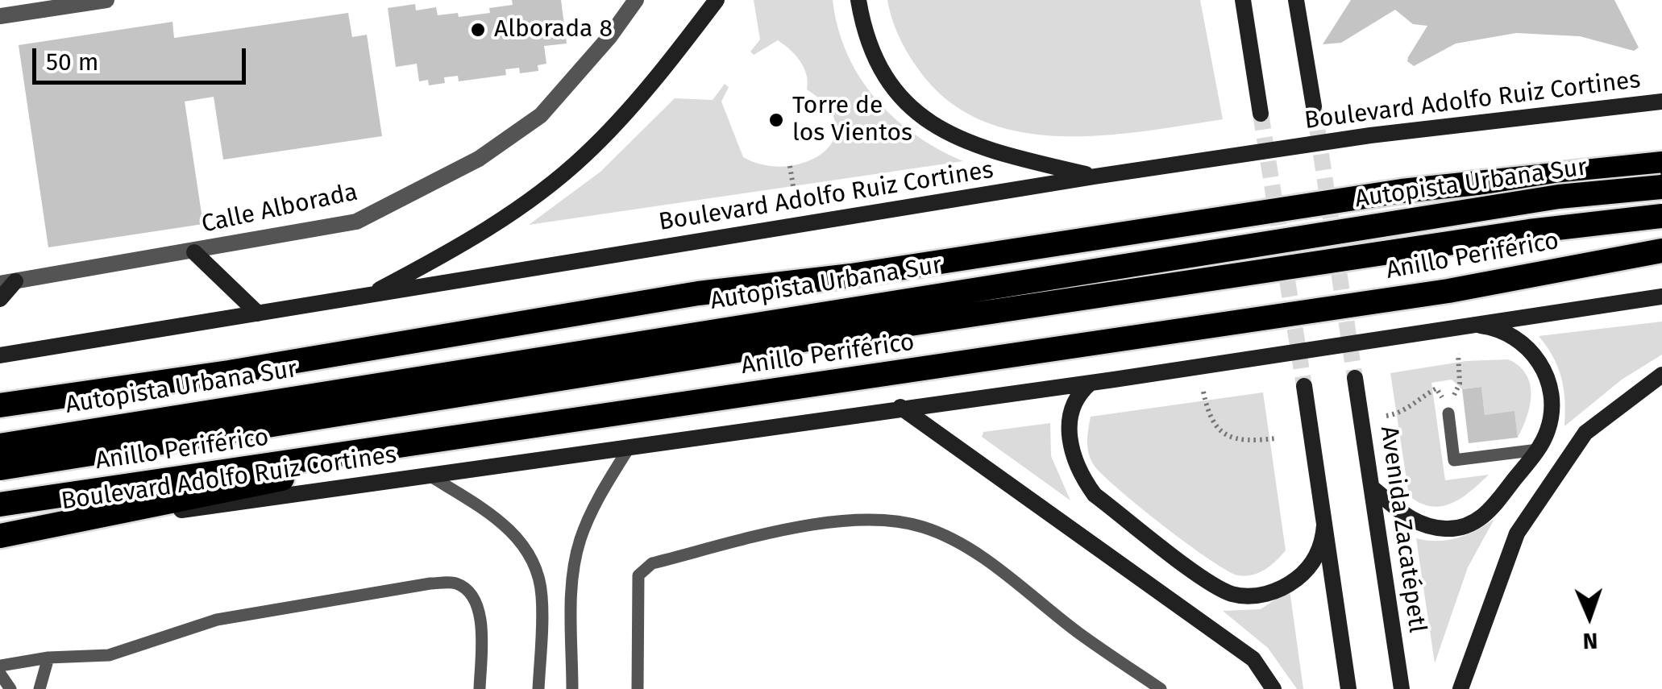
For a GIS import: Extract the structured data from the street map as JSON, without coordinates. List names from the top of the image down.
{
  "streets": {
    "highway": ["Autopista Urbana Sur", "Anillo Periférico"],
    "main road": ["Boulevard Adolfo Ruiz Cortines", "Avenida Zacatépetl"],
    "street": ["Calle Alborada"]
  },
  "places": ["Alborada 8", "Torre de los Vientos"],
  "scale_bar": "50 m",
  "north": "bottom"
}
